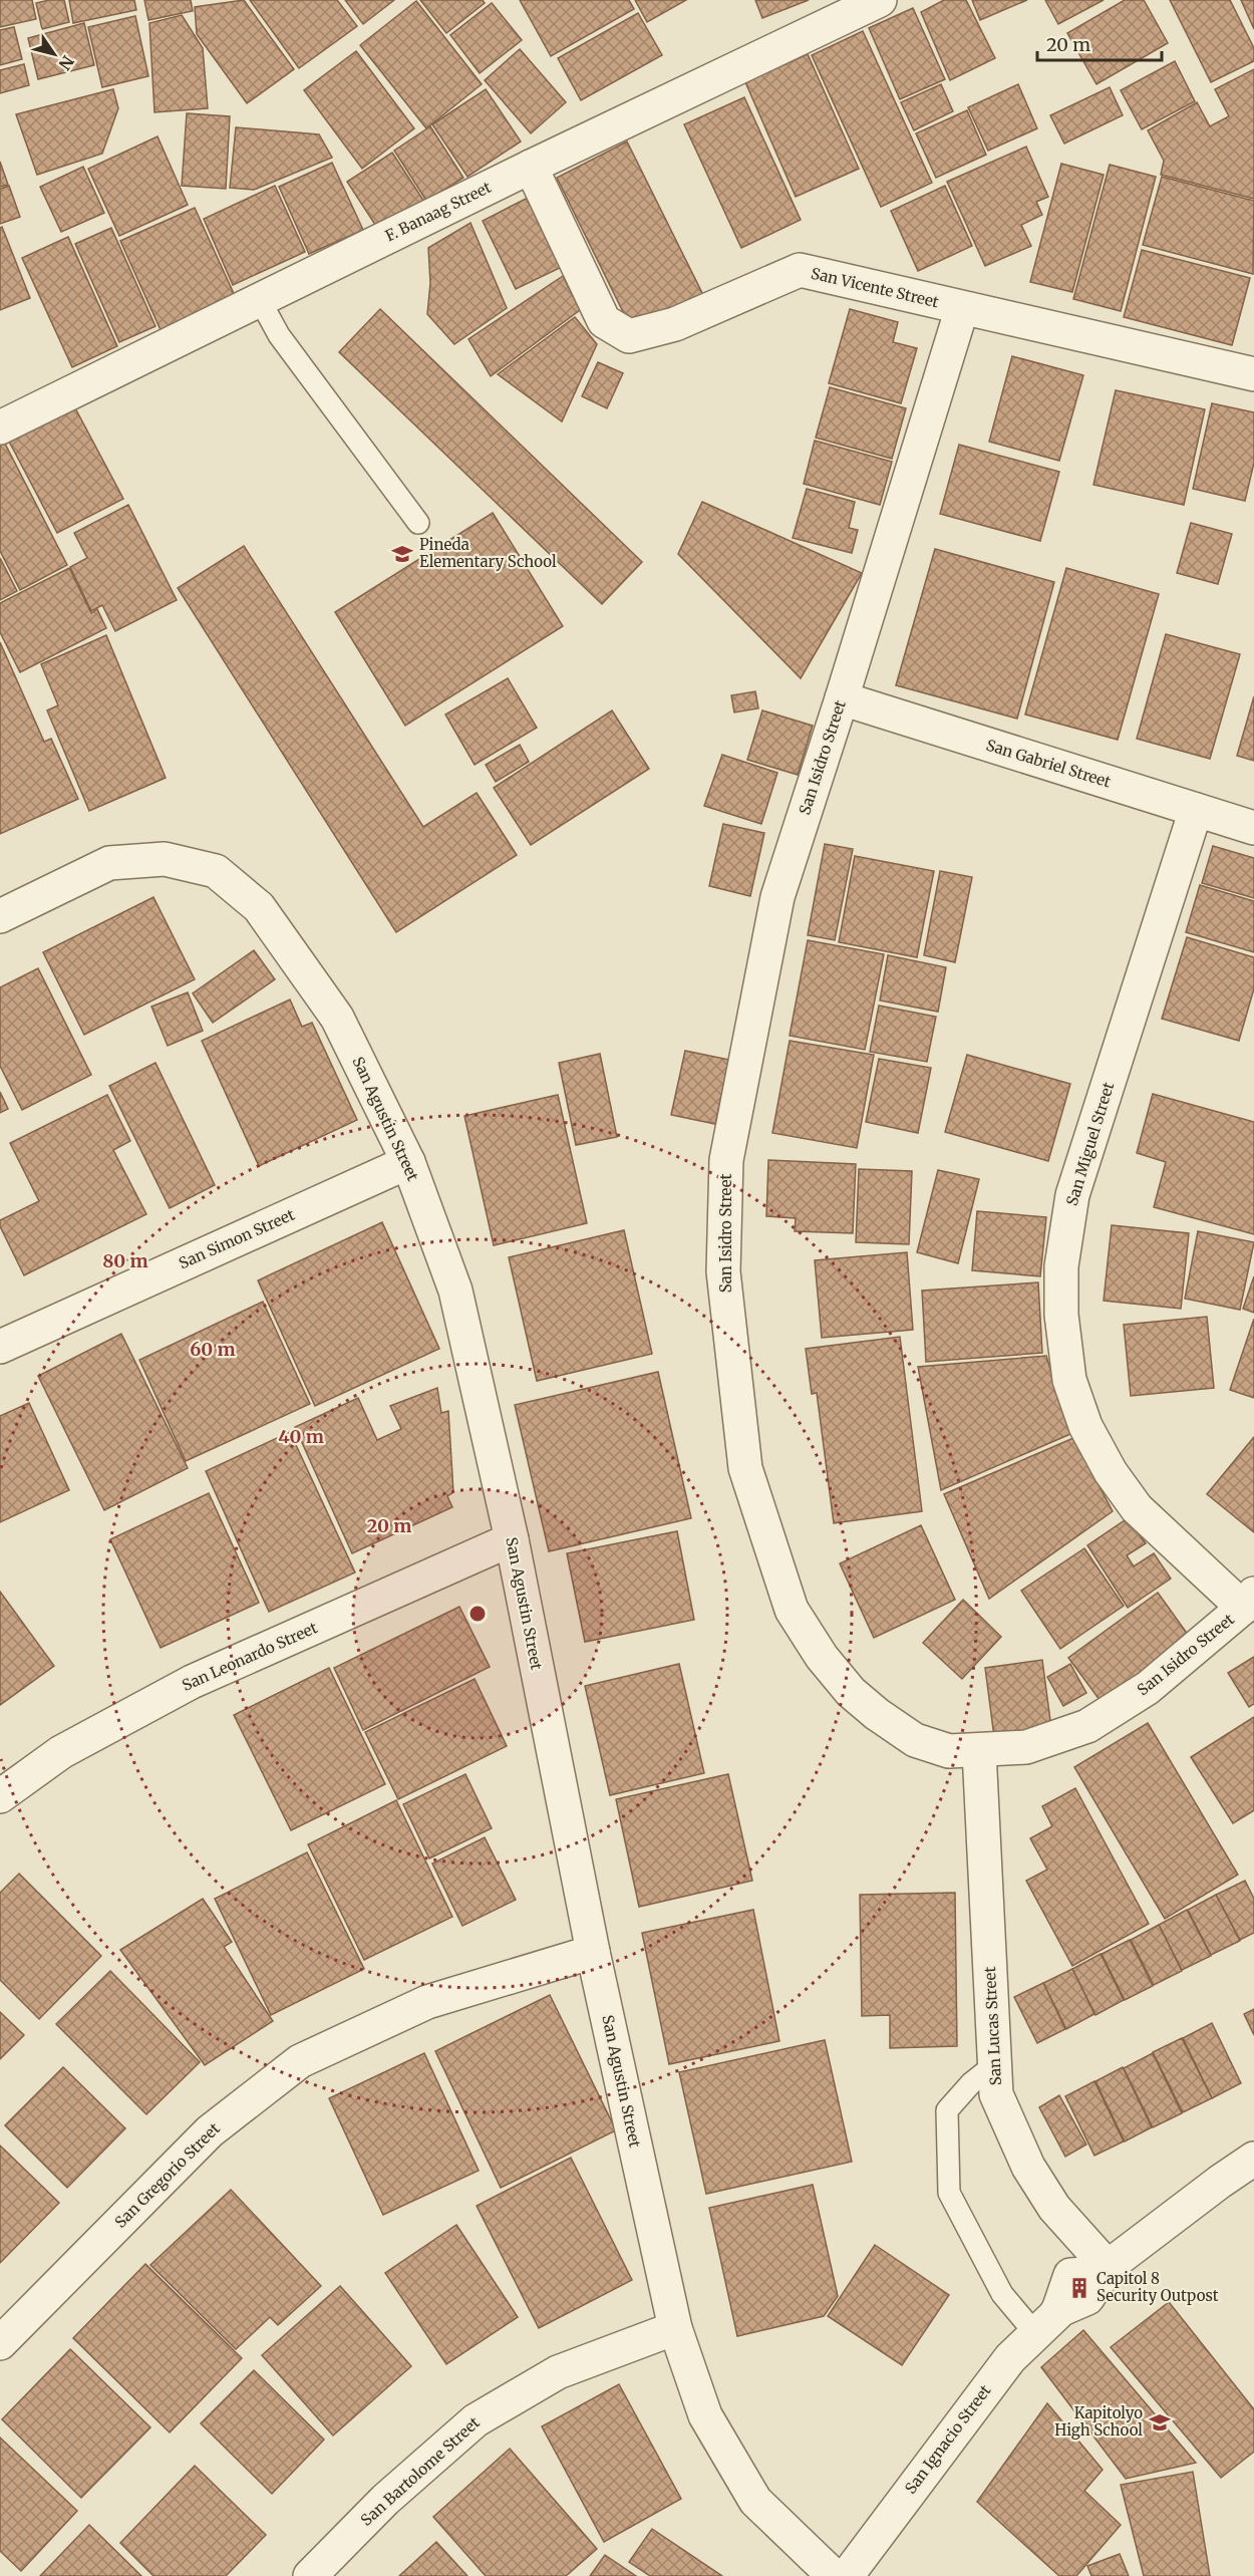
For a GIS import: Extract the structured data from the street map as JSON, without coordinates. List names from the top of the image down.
{
  "streets": {
    "street": [
      "F. Banaag Street",
      "San Vicente Street",
      "San Isidro Street",
      "San Gabriel Street",
      "San Agustin Street",
      "San Miguel Street",
      "San Simon Street",
      "San Leonardo Street",
      "San Lucas Street",
      "San Gregorio Street",
      "San Ignacio Street",
      "San Bartolome Street"
    ]
  },
  "crossings": [
    ["F. Banaag Street", "San Vicente Street"],
    ["San Vicente Street", "San Isidro Street"],
    ["San Isidro Street", "San Gabriel Street"],
    ["San Isidro Street", "San Miguel Street"],
    ["San Isidro Street", "San Lucas Street"],
    ["San Gabriel Street", "San Miguel Street"],
    ["San Agustin Street", "San Simon Street"],
    ["San Agustin Street", "San Leonardo Street"],
    ["San Agustin Street", "San Gregorio Street"],
    ["San Agustin Street", "San Bartolome Street"],
    ["San Lucas Street", "San Ignacio Street"]
  ],
  "places": {
    "school or university": ["Pineda Elementary School", "Kapitolyo High School"],
    "building": ["Capitol 8 Security Outpost"]
  },
  "scale_bar": "20 m",
  "north": "bottom right",
  "rings": [
    "80 m",
    "60 m",
    "40 m",
    "20 m"
  ]
}
